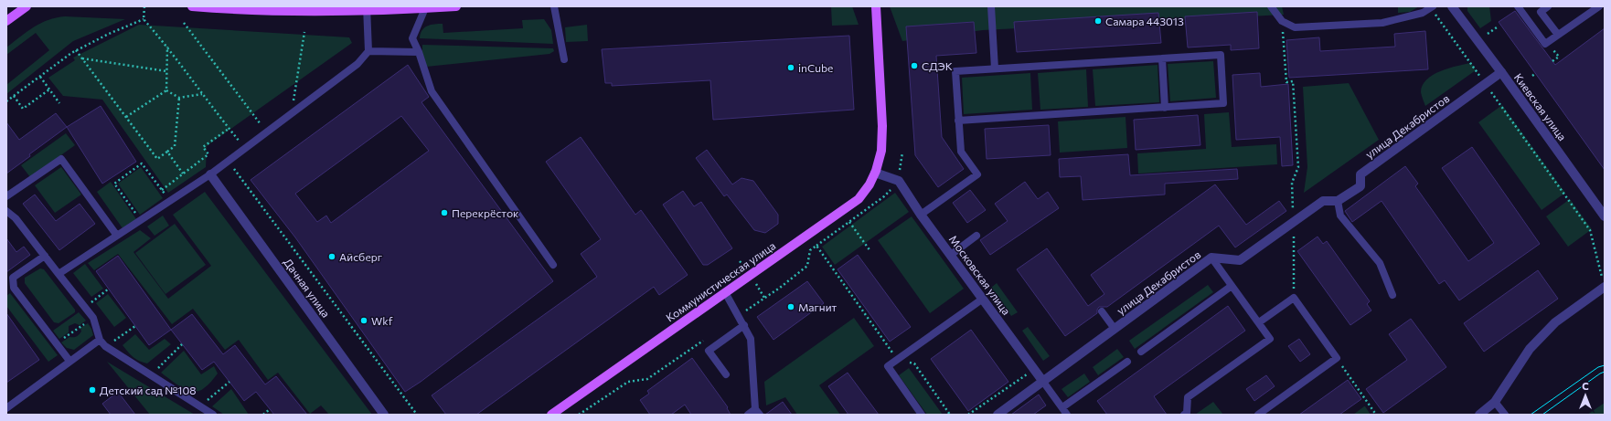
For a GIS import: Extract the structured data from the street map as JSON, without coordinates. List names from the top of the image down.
{
  "streets": {
    "main road": ["Коммунистическая улица"],
    "street": [
      "Киевская улица",
      "улица Декабристов",
      "Московская улица",
      "Дачная улица"
    ]
  },
  "crossings": [
    ["Киевская улица", "улица Декабристов"],
    ["улица Декабристов", "Московская улица"],
    ["Московская улица", "Коммунистическая улица"]
  ],
  "places": [
    "Самара 443013",
    "СДЭК",
    "inCube",
    "Перекрёсток",
    "Айсберг",
    "Магнит",
    "Wkf",
    "Детский сад №108"
  ],
  "north": "top"
}
